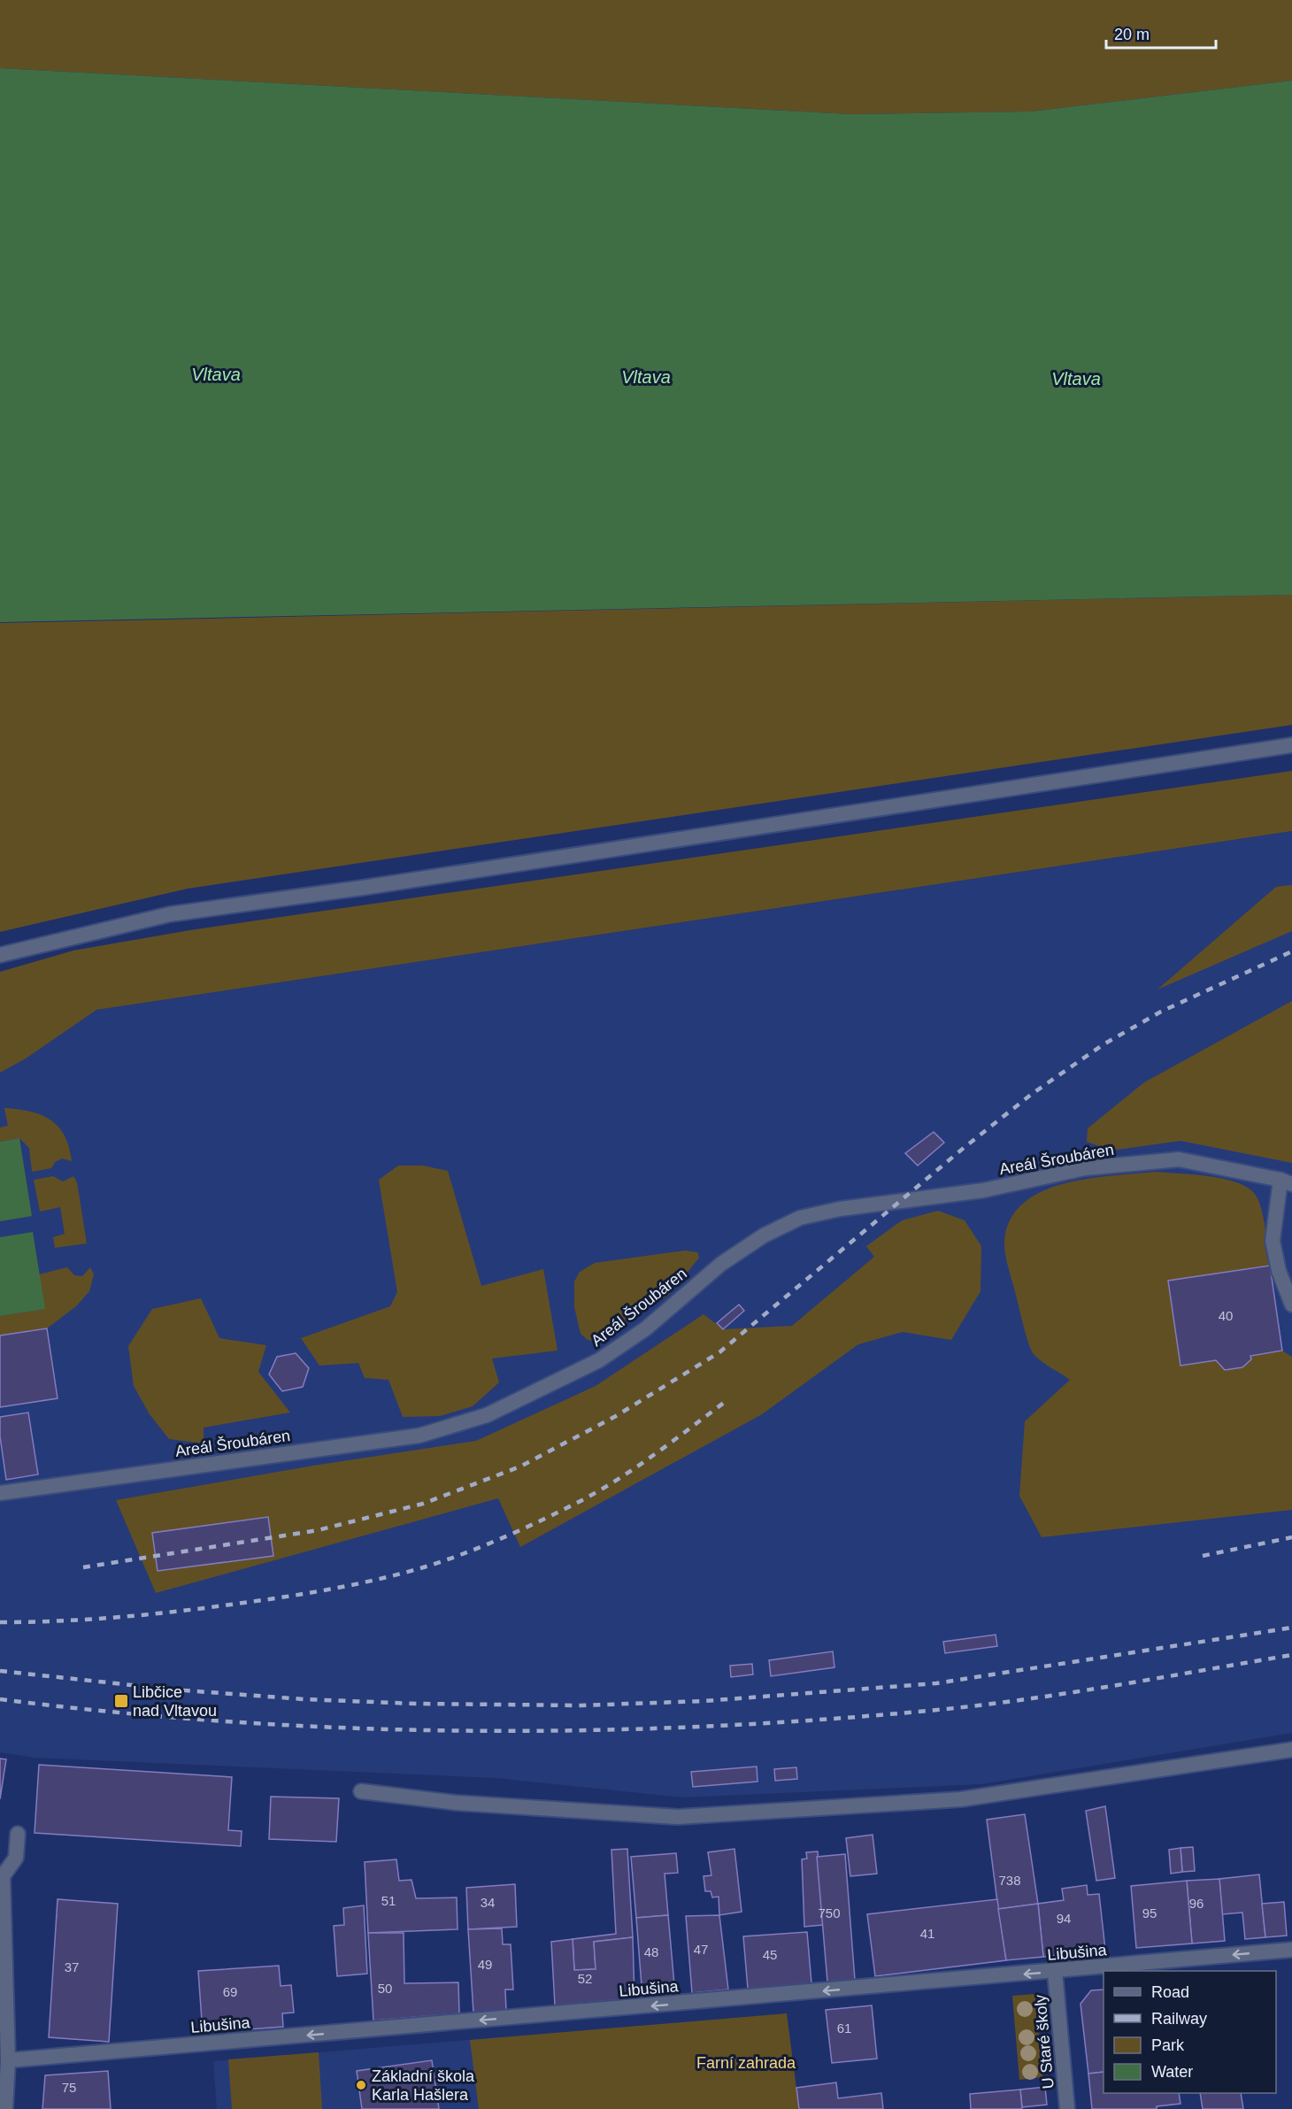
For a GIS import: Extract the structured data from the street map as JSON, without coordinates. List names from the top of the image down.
{
  "streets": {
    "street": ["Areál Šroubáren", "Libušina", "U Staré školy"]
  },
  "crossings": [
    ["Libušina", "U Staré školy"]
  ],
  "one_way": ["Libušina"],
  "water": ["Vltava"],
  "parks": ["Farní zahrada"],
  "places": {
    "transit": ["Libčice nad Vltavou"],
    "other": ["Základní škola Karla Hašlera"]
  },
  "house_numbers": [
    "40",
    "738",
    "51",
    "34",
    "96",
    "750",
    "95",
    "94",
    "41",
    "47",
    "48",
    "45",
    "49",
    "37",
    "52",
    "50",
    "69",
    "61",
    "75"
  ],
  "legend": [
    "Road",
    "Railway",
    "Park",
    "Water"
  ],
  "scale_bar": "20 m"
}
